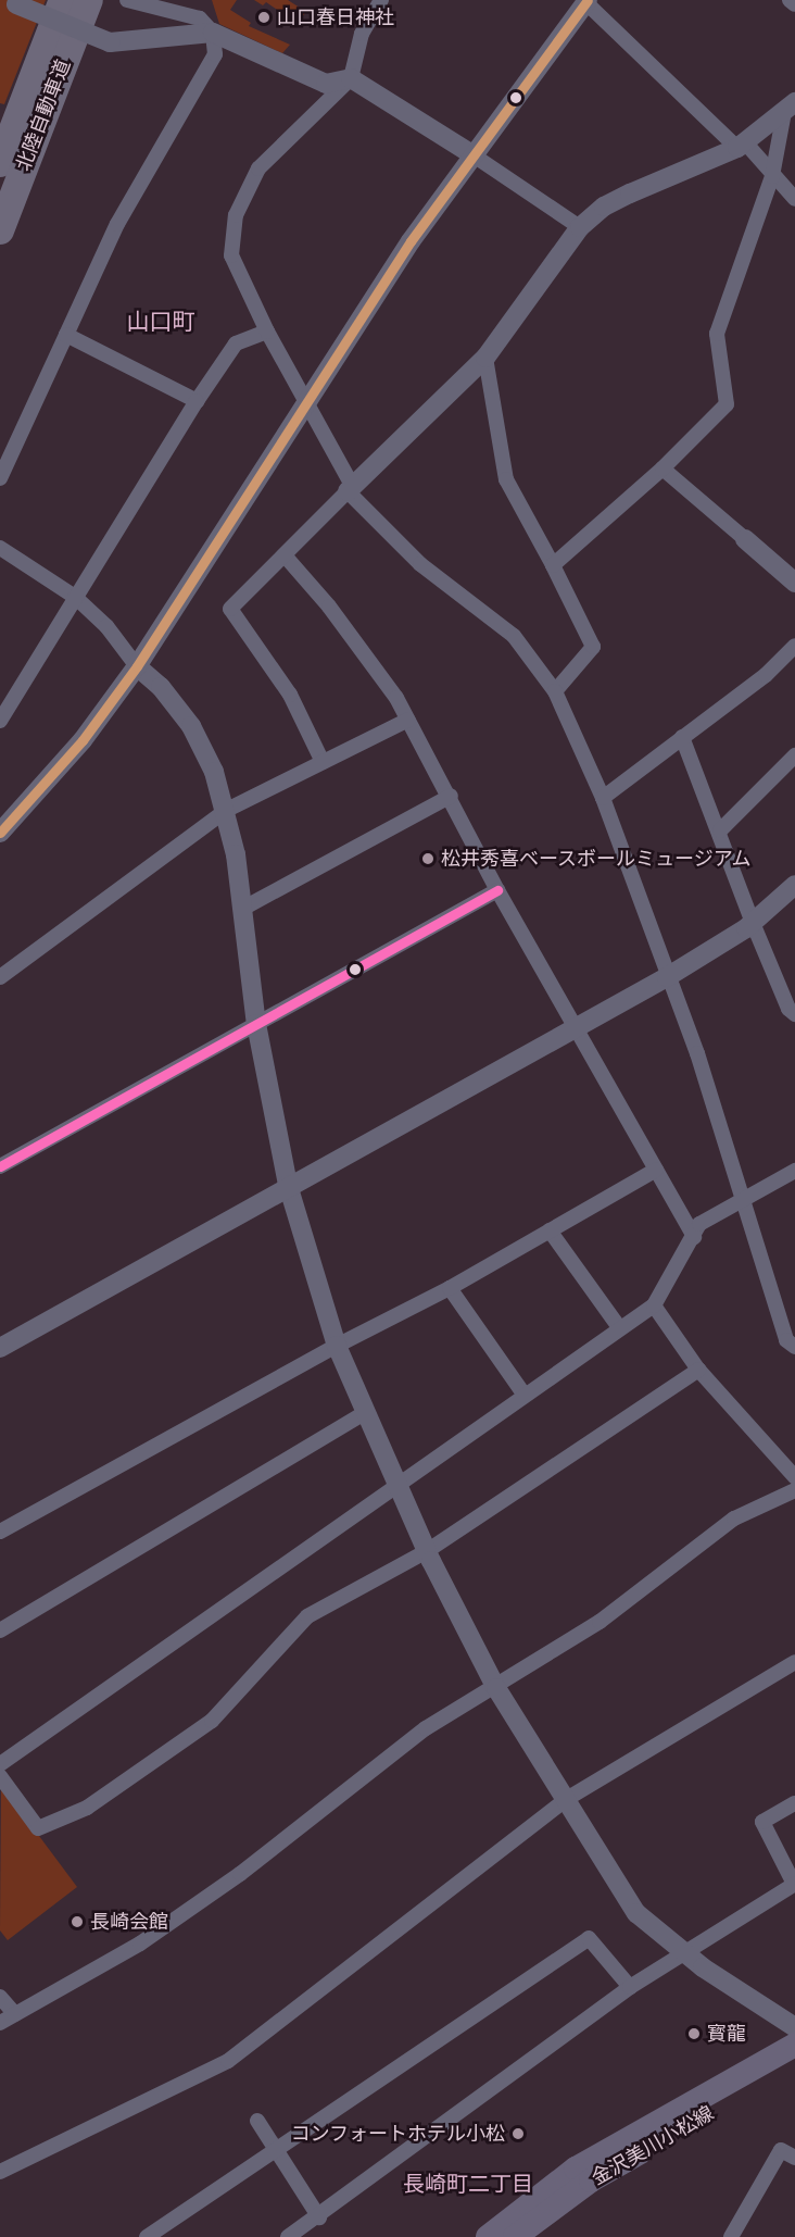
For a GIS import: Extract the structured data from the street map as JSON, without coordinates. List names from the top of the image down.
{
  "streets": {
    "highway": ["北陸自動車道"],
    "main road": ["金沢美川小松線"]
  },
  "districts": ["山口町", "長崎町二丁目"],
  "places": [
    "山口春日神社",
    "松井秀喜ベースボールミュージアム",
    "長崎会館",
    "寳龍",
    "コンフォートホテル小松"
  ]
}
